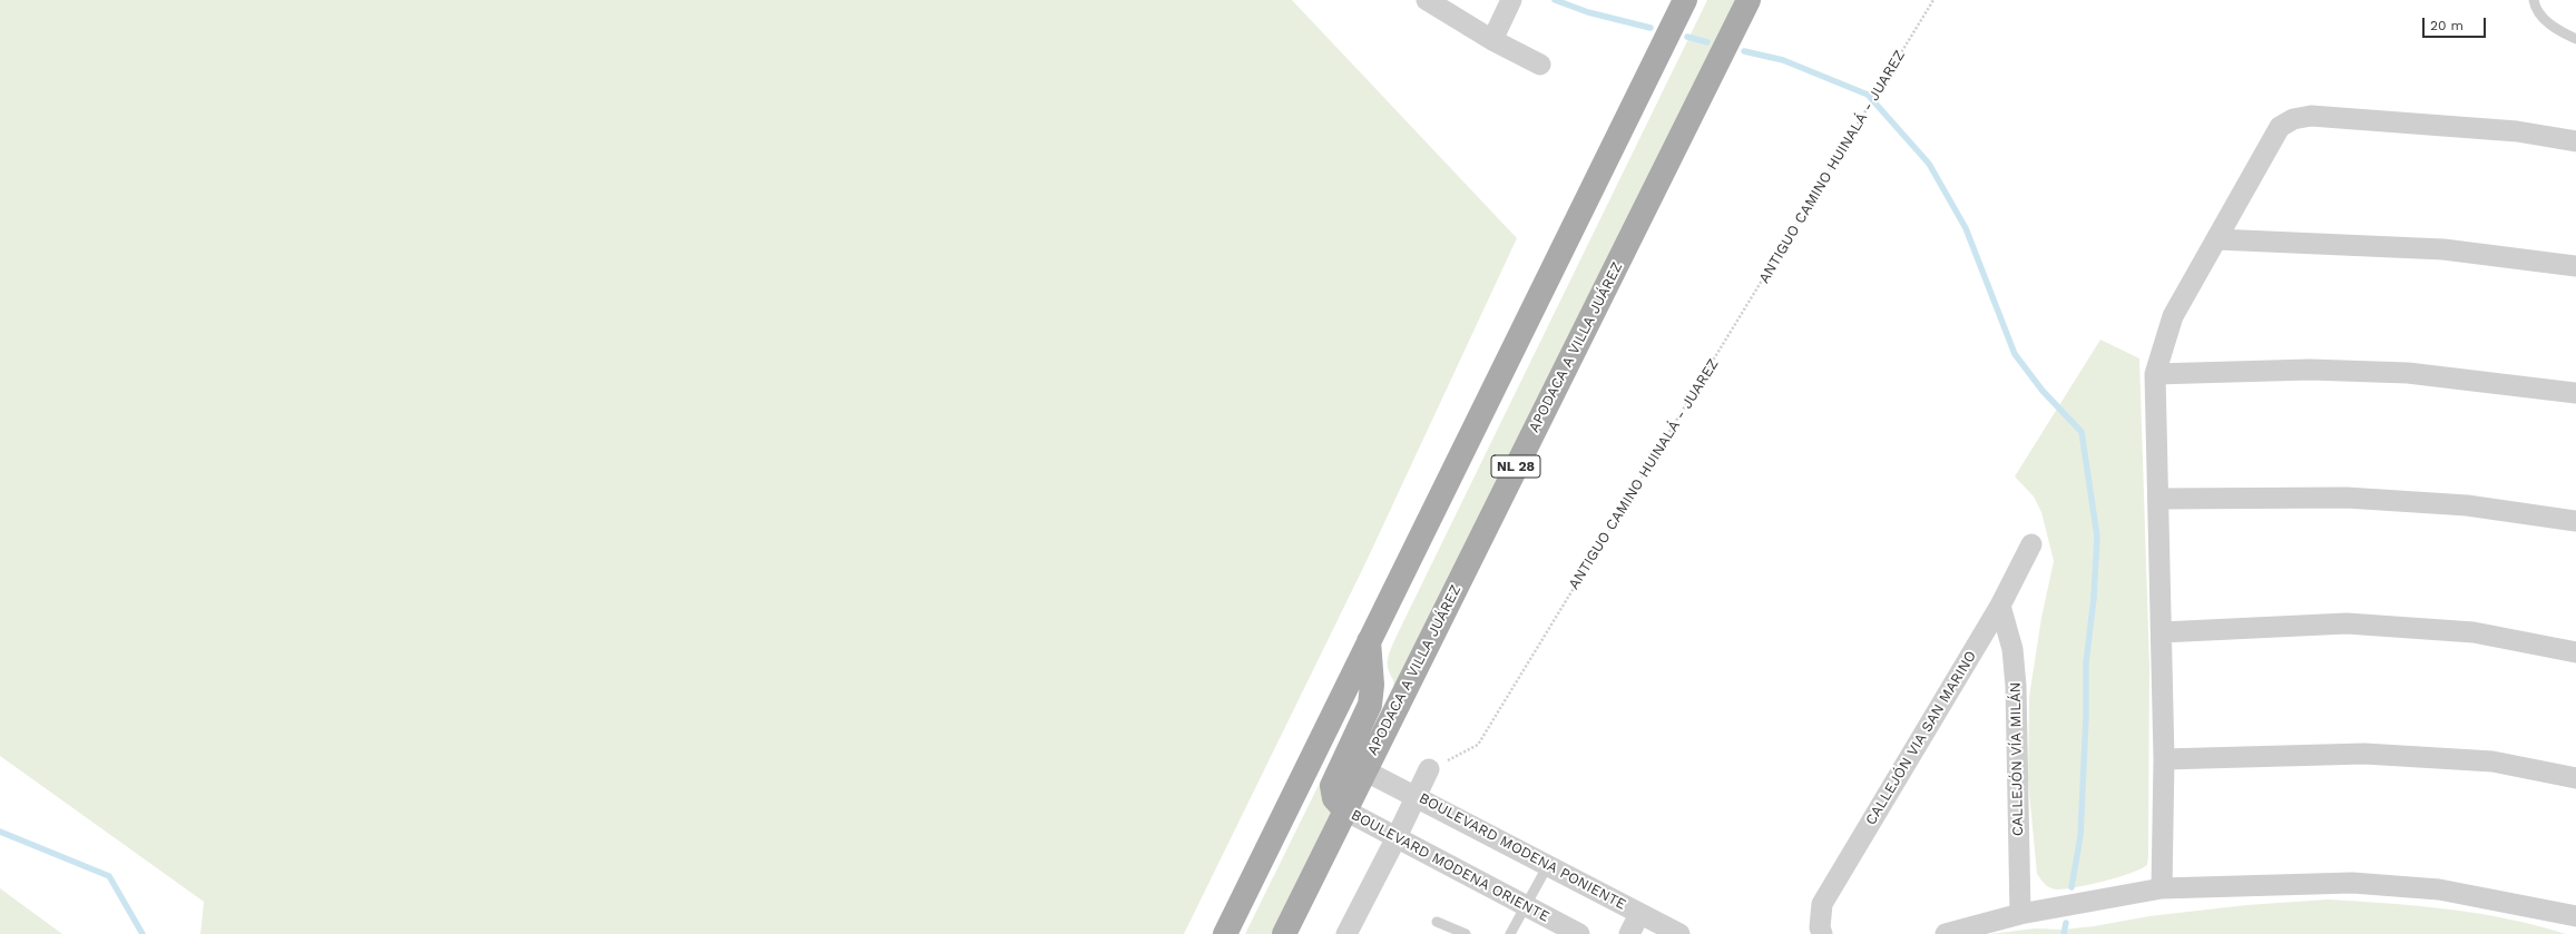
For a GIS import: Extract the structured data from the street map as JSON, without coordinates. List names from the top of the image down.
{
  "streets": {
    "main road": ["APODACA A VILLA JUÁREZ", "NL 28"],
    "street": [
      "CALLEJÓN VIA SAN MARINO",
      "CALLEJÓN VÍA MILÁN",
      "BOULEVARD MODENA PONIENTE",
      "BOULEVARD MODENA ORIENTE"
    ],
    "path": ["ANTIGUO CAMINO HUINALÁ - JUAREZ"]
  },
  "crossings": [
    ["APODACA A VILLA JUÁREZ", "BOULEVARD MODENA PONIENTE"],
    ["APODACA A VILLA JUÁREZ", "BOULEVARD MODENA ORIENTE"],
    ["CALLEJÓN VIA SAN MARINO", "CALLEJÓN VÍA MILÁN"]
  ],
  "scale_bar": "20 m"
}
